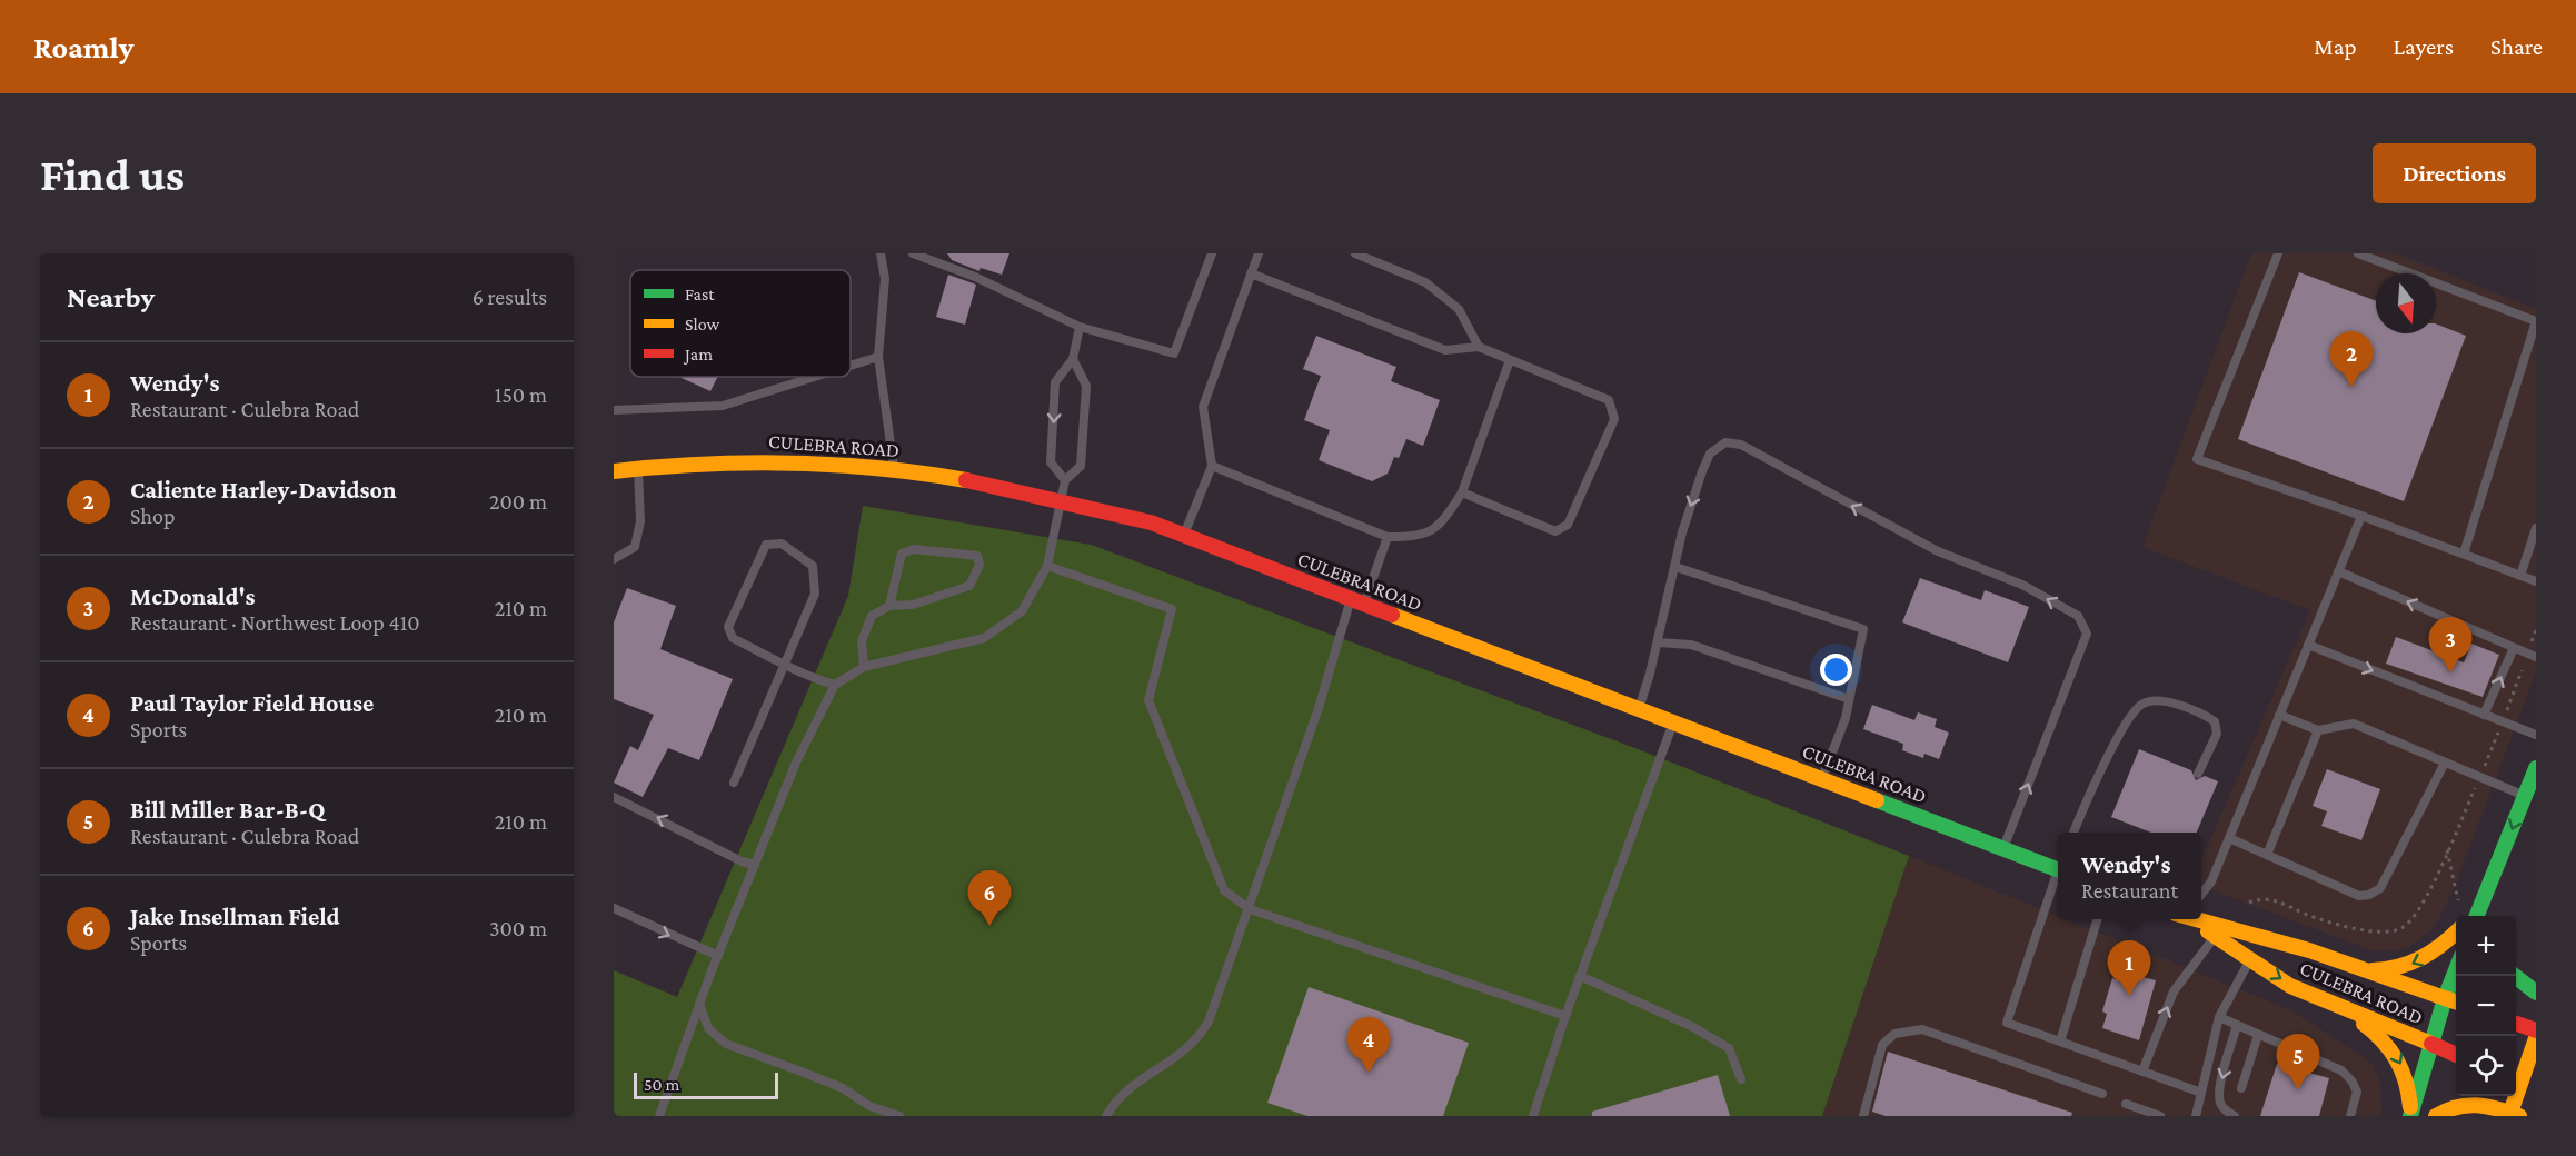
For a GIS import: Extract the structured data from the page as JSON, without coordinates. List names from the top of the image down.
{
  "streets": {
    "main road": ["CULEBRA ROAD"]
  },
  "legend": ["Fast", "Slow", "Jam"],
  "scale_bar": "50 m",
  "north": "bottom",
  "page": {
    "header": "Roamly",
    "nav": ["Map", "Layers", "Share"],
    "buttons": "Directions",
    "title": "Find us",
    "heading": ["Nearby", "6 results"],
    "pins": [
      "2",
      "3",
      "6",
      "1",
      "4",
      "5"
    ],
    "list": [
      {
        "mark": "1",
        "name": "Wendy's",
        "note": "Restaurant · Culebra Road",
        "value": "150 m"
      },
      {
        "mark": "2",
        "name": "Caliente Harley-Davidson",
        "note": "Shop",
        "value": "200 m"
      },
      {
        "mark": "3",
        "name": "McDonald's",
        "note": "Restaurant · Northwest Loop 410",
        "value": "210 m"
      },
      {
        "mark": "4",
        "name": "Paul Taylor Field House",
        "note": "Sports",
        "value": "210 m"
      },
      {
        "mark": "5",
        "name": "Bill Miller Bar-B-Q",
        "note": "Restaurant · Culebra Road",
        "value": "210 m"
      },
      {
        "mark": "6",
        "name": "Jake Insellman Field",
        "note": "Sports",
        "value": "300 m"
      }
    ],
    "popup": ["Wendy's", "Restaurant"],
    "map_buttons": ["+", "−"],
    "scale": "50 m"
  }
}
